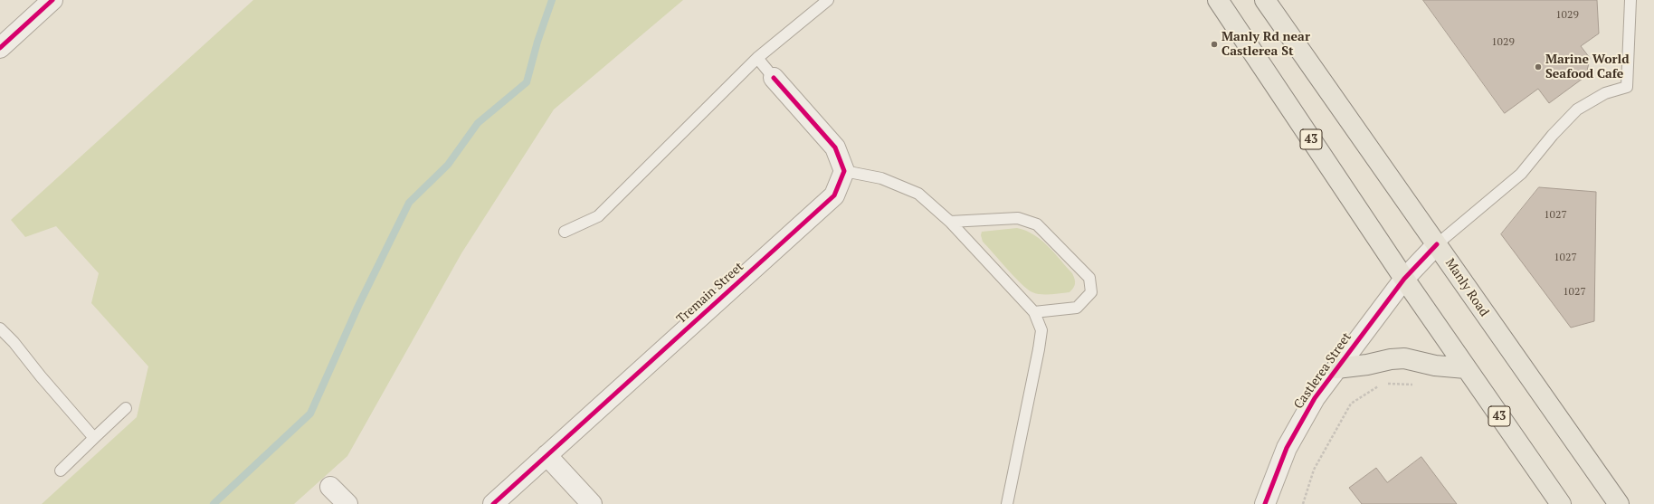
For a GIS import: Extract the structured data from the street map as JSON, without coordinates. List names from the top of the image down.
{
  "streets": {
    "main road": ["43", "Manly Road"],
    "street": ["Tremain Street", "Castlerea Street"]
  },
  "crossings": [
    ["43", "Castlerea Street"],
    ["Manly Road", "Castlerea Street"]
  ],
  "places": ["Manly Rd near Castlerea St", "Marine World Seafood Cafe"],
  "house_numbers": [
    "1029",
    "1029",
    "1027",
    "1027",
    "1027"
  ]
}
